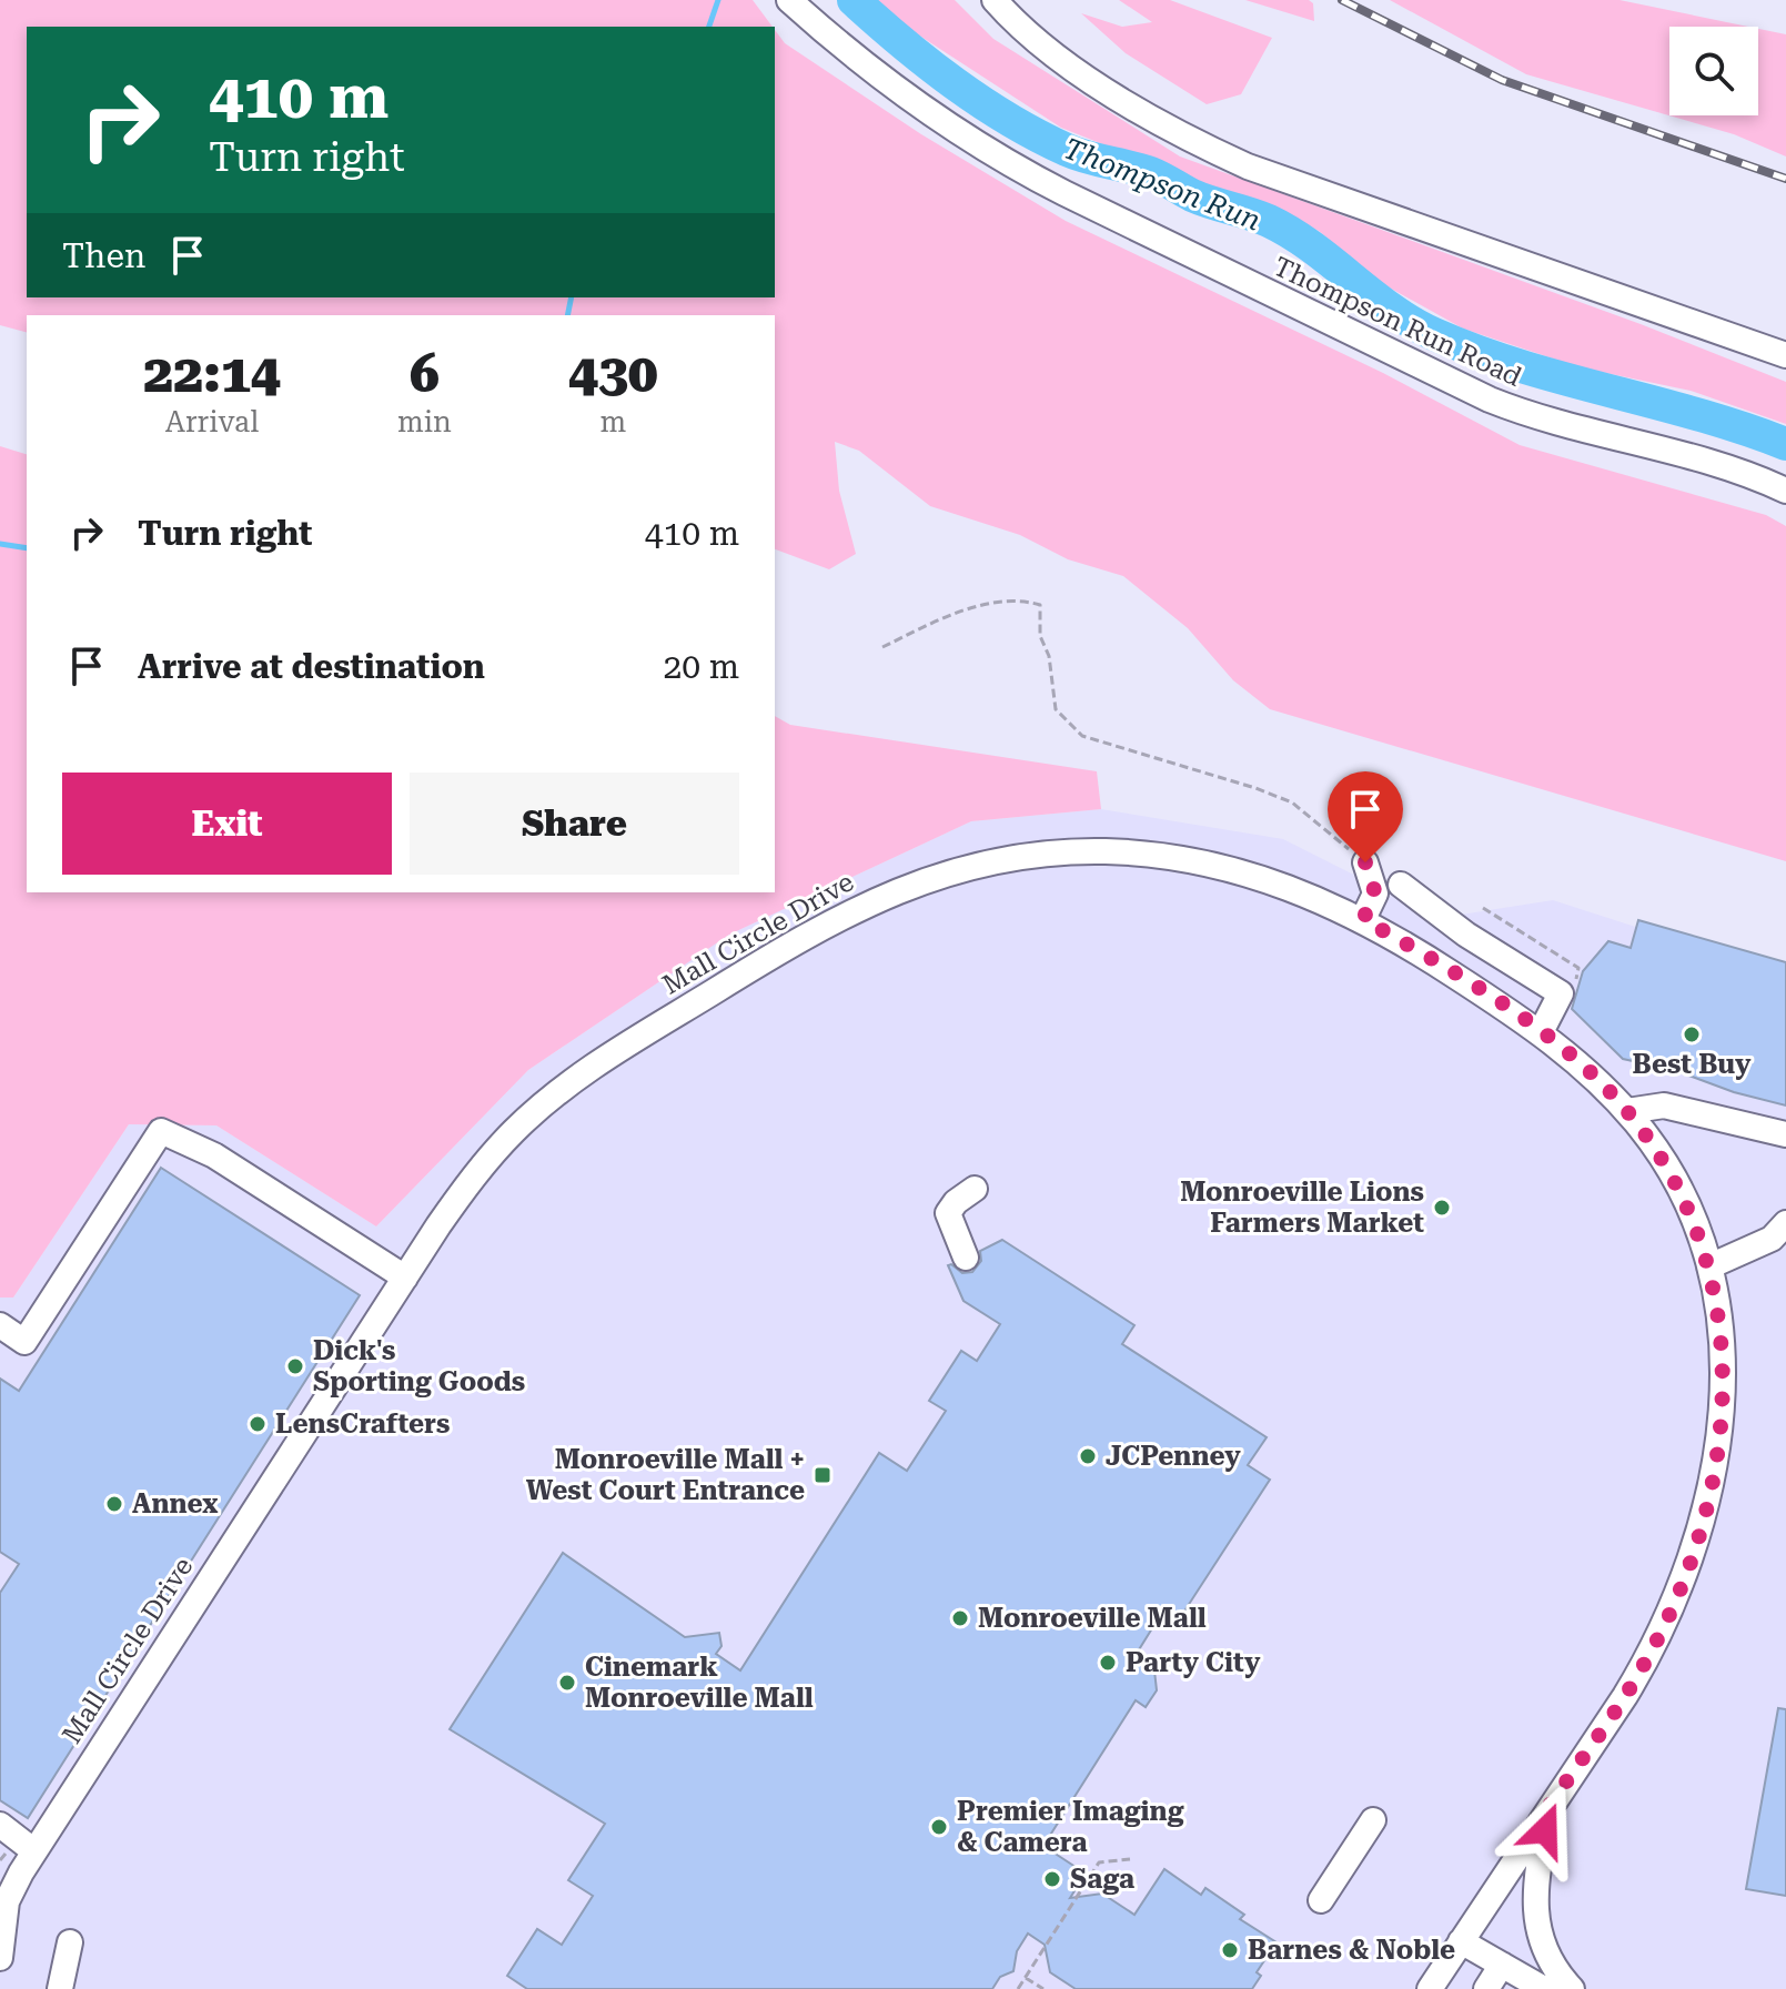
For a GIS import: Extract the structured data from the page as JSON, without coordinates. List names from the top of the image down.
{
  "streets": {
    "street": ["Thompson Run Road", "Mall Circle Drive"]
  },
  "water": ["Thompson Run"],
  "places": {
    "other": [
      "Best Buy",
      "Monroeville Lions Farmers Market",
      "Dick's Sporting Goods",
      "LensCrafters",
      "JCPenney",
      "Annex",
      "Monroeville Mall",
      "Party City",
      "Cinemark Monroeville Mall",
      "Premier Imaging & Camera",
      "Saga",
      "Barnes & Noble"
    ],
    "transit": ["Monroeville Mall + West Court Entrance"]
  },
  "page": {
    "turn": ["410 m", "Turn right"],
    "then": "Then",
    "eta": [
      "22:14",
      "Arrival",
      "6",
      "min",
      "430",
      "m"
    ],
    "list": [
      {
        "name": "Turn right",
        "value": "410 m"
      },
      {
        "name": "Arrive at destination",
        "value": "20 m"
      }
    ],
    "buttons": ["Exit", "Share"]
  }
}
